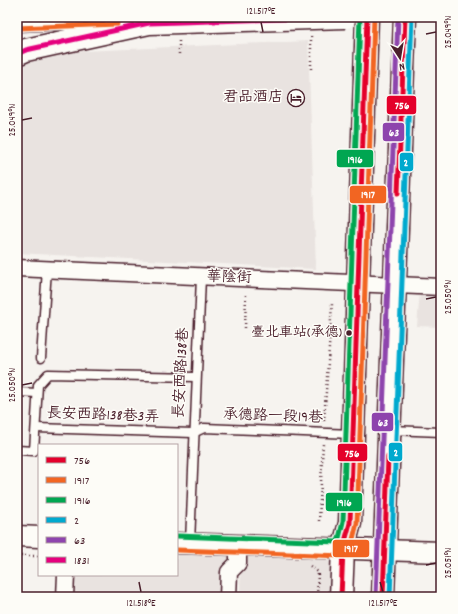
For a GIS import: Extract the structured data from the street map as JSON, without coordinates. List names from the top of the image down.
{
  "streets": {
    "street": ["華陰街"],
    "lane": ["長安西路138巷", "長安西路138巷3弄", "承德路一段19巷"]
  },
  "crossings": [
    ["華陰街", "長安西路138巷"],
    ["長安西路138巷", "長安西路138巷3弄"],
    ["長安西路138巷", "承德路一段19巷"],
    ["長安西路138巷3弄", "承德路一段19巷"]
  ],
  "places": {
    "hotel": ["君品酒店"],
    "other": ["臺北車站(承德)"]
  },
  "lines": [
    "transit line 756",
    "transit line 1917",
    "transit line 1916",
    "transit line 2",
    "transit line 63",
    "transit line 1831"
  ],
  "legend": [
    "756",
    "1917",
    "1916",
    "2",
    "63",
    "1831"
  ],
  "north": "bottom",
  "coordinates": [
    "121.517°E",
    "25.049°N",
    "25.050°N",
    "25.051°N",
    "121.518°E"
  ]
}
